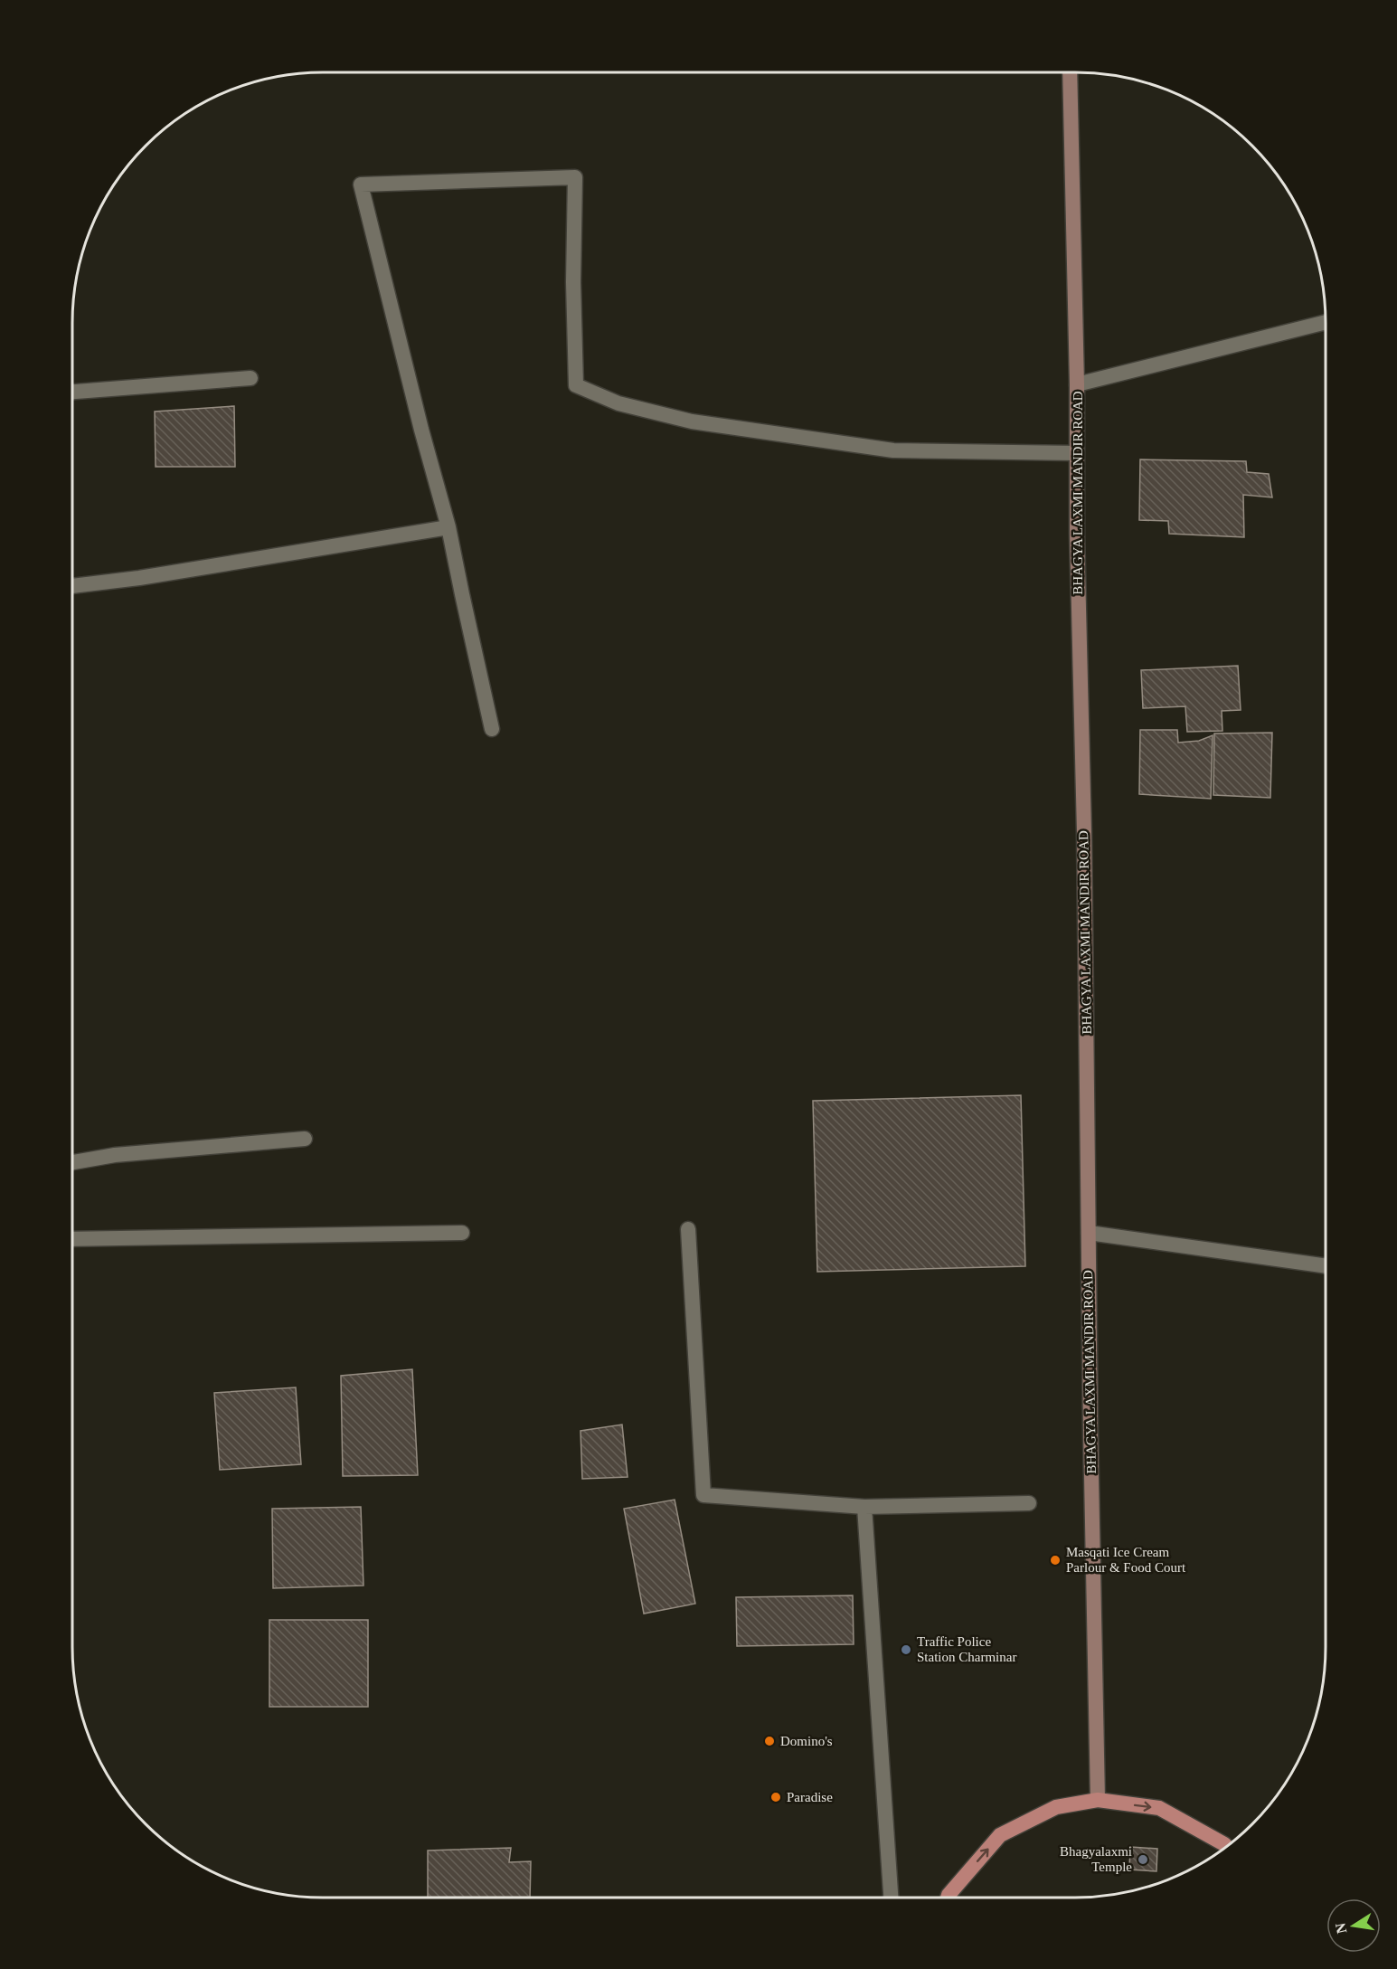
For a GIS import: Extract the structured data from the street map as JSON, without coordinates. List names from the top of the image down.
{
  "streets": {
    "main road": ["BHAGYA LAXMI MANDIR ROAD"]
  },
  "places": [
    "Masqati Ice Cream Parlour & Food Court",
    "Traffic Police Station Charminar",
    "Domino's",
    "Paradise",
    "Bhagyalaxmi Temple"
  ],
  "north": "left"
}
